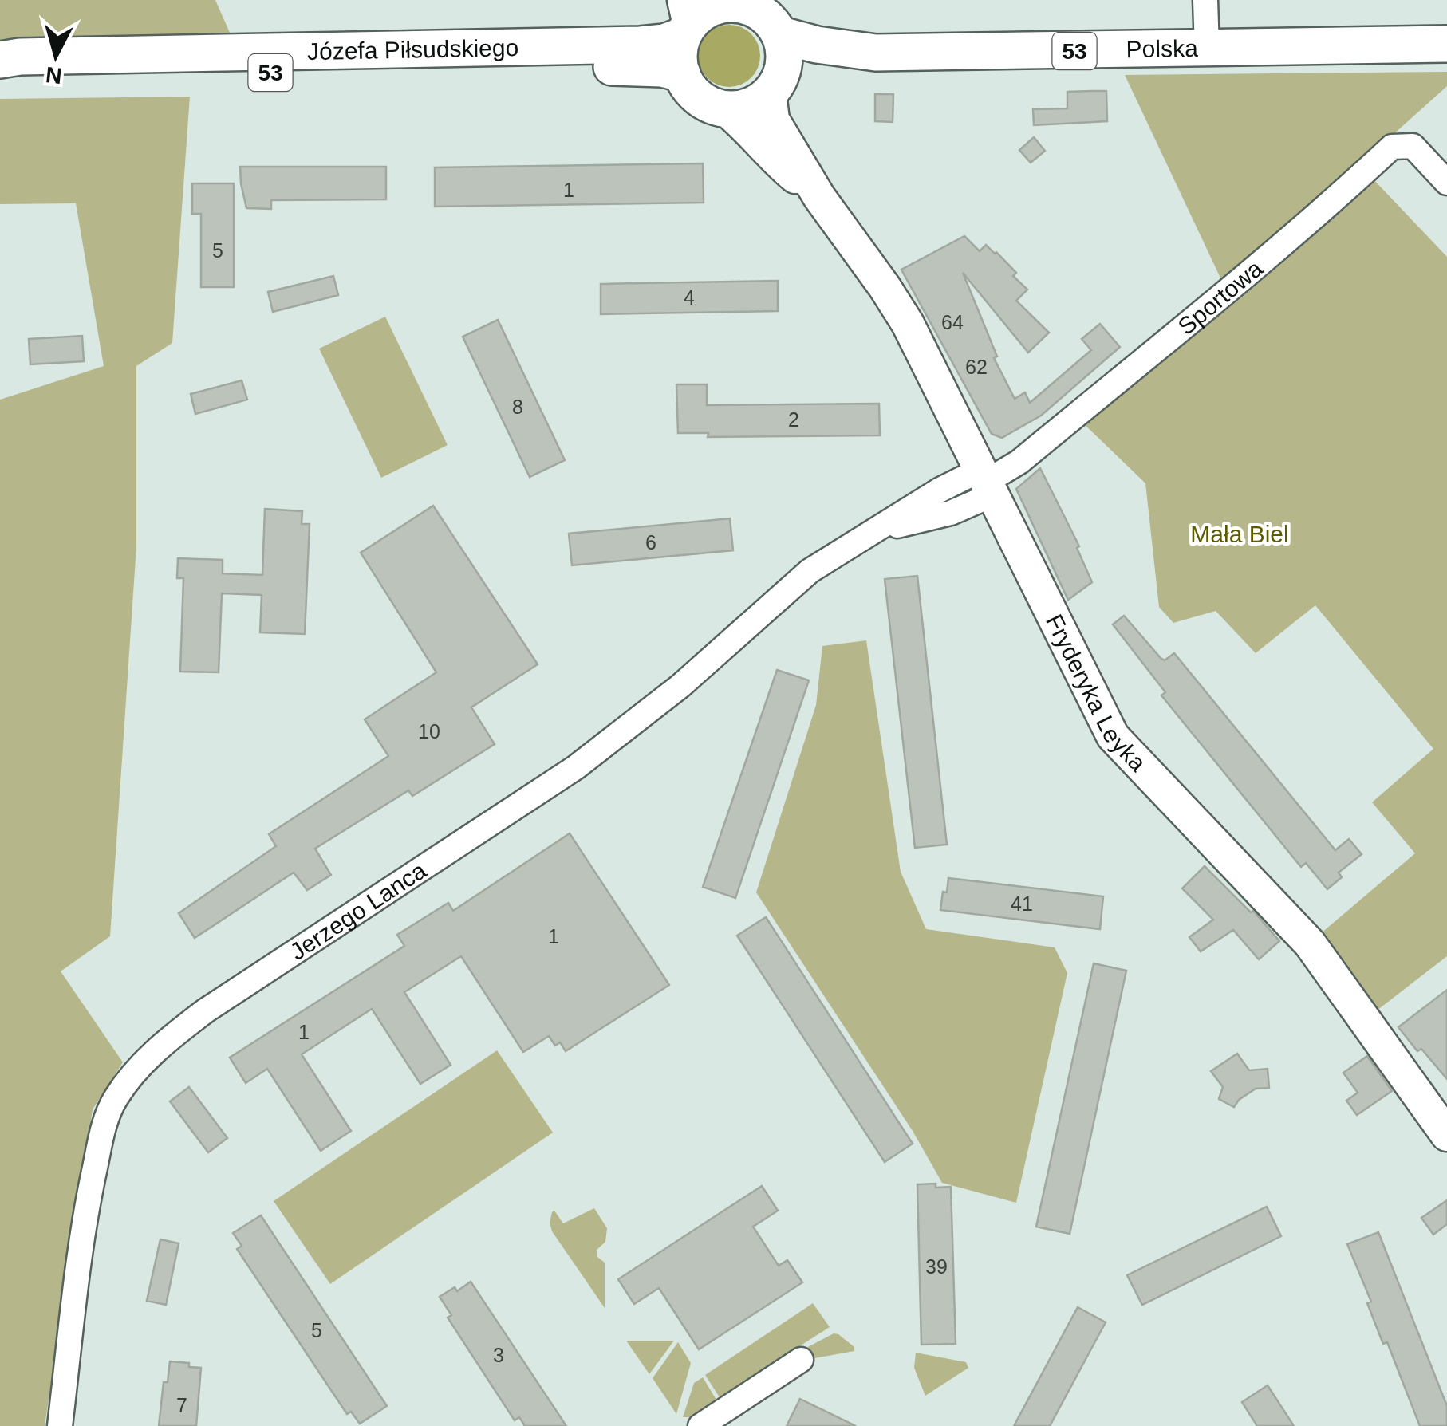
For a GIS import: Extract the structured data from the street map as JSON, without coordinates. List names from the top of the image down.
{
  "streets": {
    "main road": ["Polska", "Józefa Piłsudskiego", "53"],
    "street": ["Sportowa", "Fryderyka Leyka", "Jerzego Lanca"]
  },
  "crossings": [
    ["Polska", "Józefa Piłsudskiego"],
    ["Polska", "53"],
    ["Polska", "Fryderyka Leyka"],
    ["Józefa Piłsudskiego", "53"],
    ["Józefa Piłsudskiego", "Fryderyka Leyka"],
    ["53", "Fryderyka Leyka"],
    ["Sportowa", "Fryderyka Leyka"],
    ["Sportowa", "Jerzego Lanca"],
    ["Fryderyka Leyka", "Jerzego Lanca"]
  ],
  "parks": ["Mała Biel"],
  "house_numbers": [
    "1",
    "5",
    "4",
    "64",
    "62",
    "8",
    "2",
    "6",
    "10",
    "41",
    "1",
    "1",
    "39",
    "5",
    "3",
    "7"
  ],
  "north": "bottom"
}
